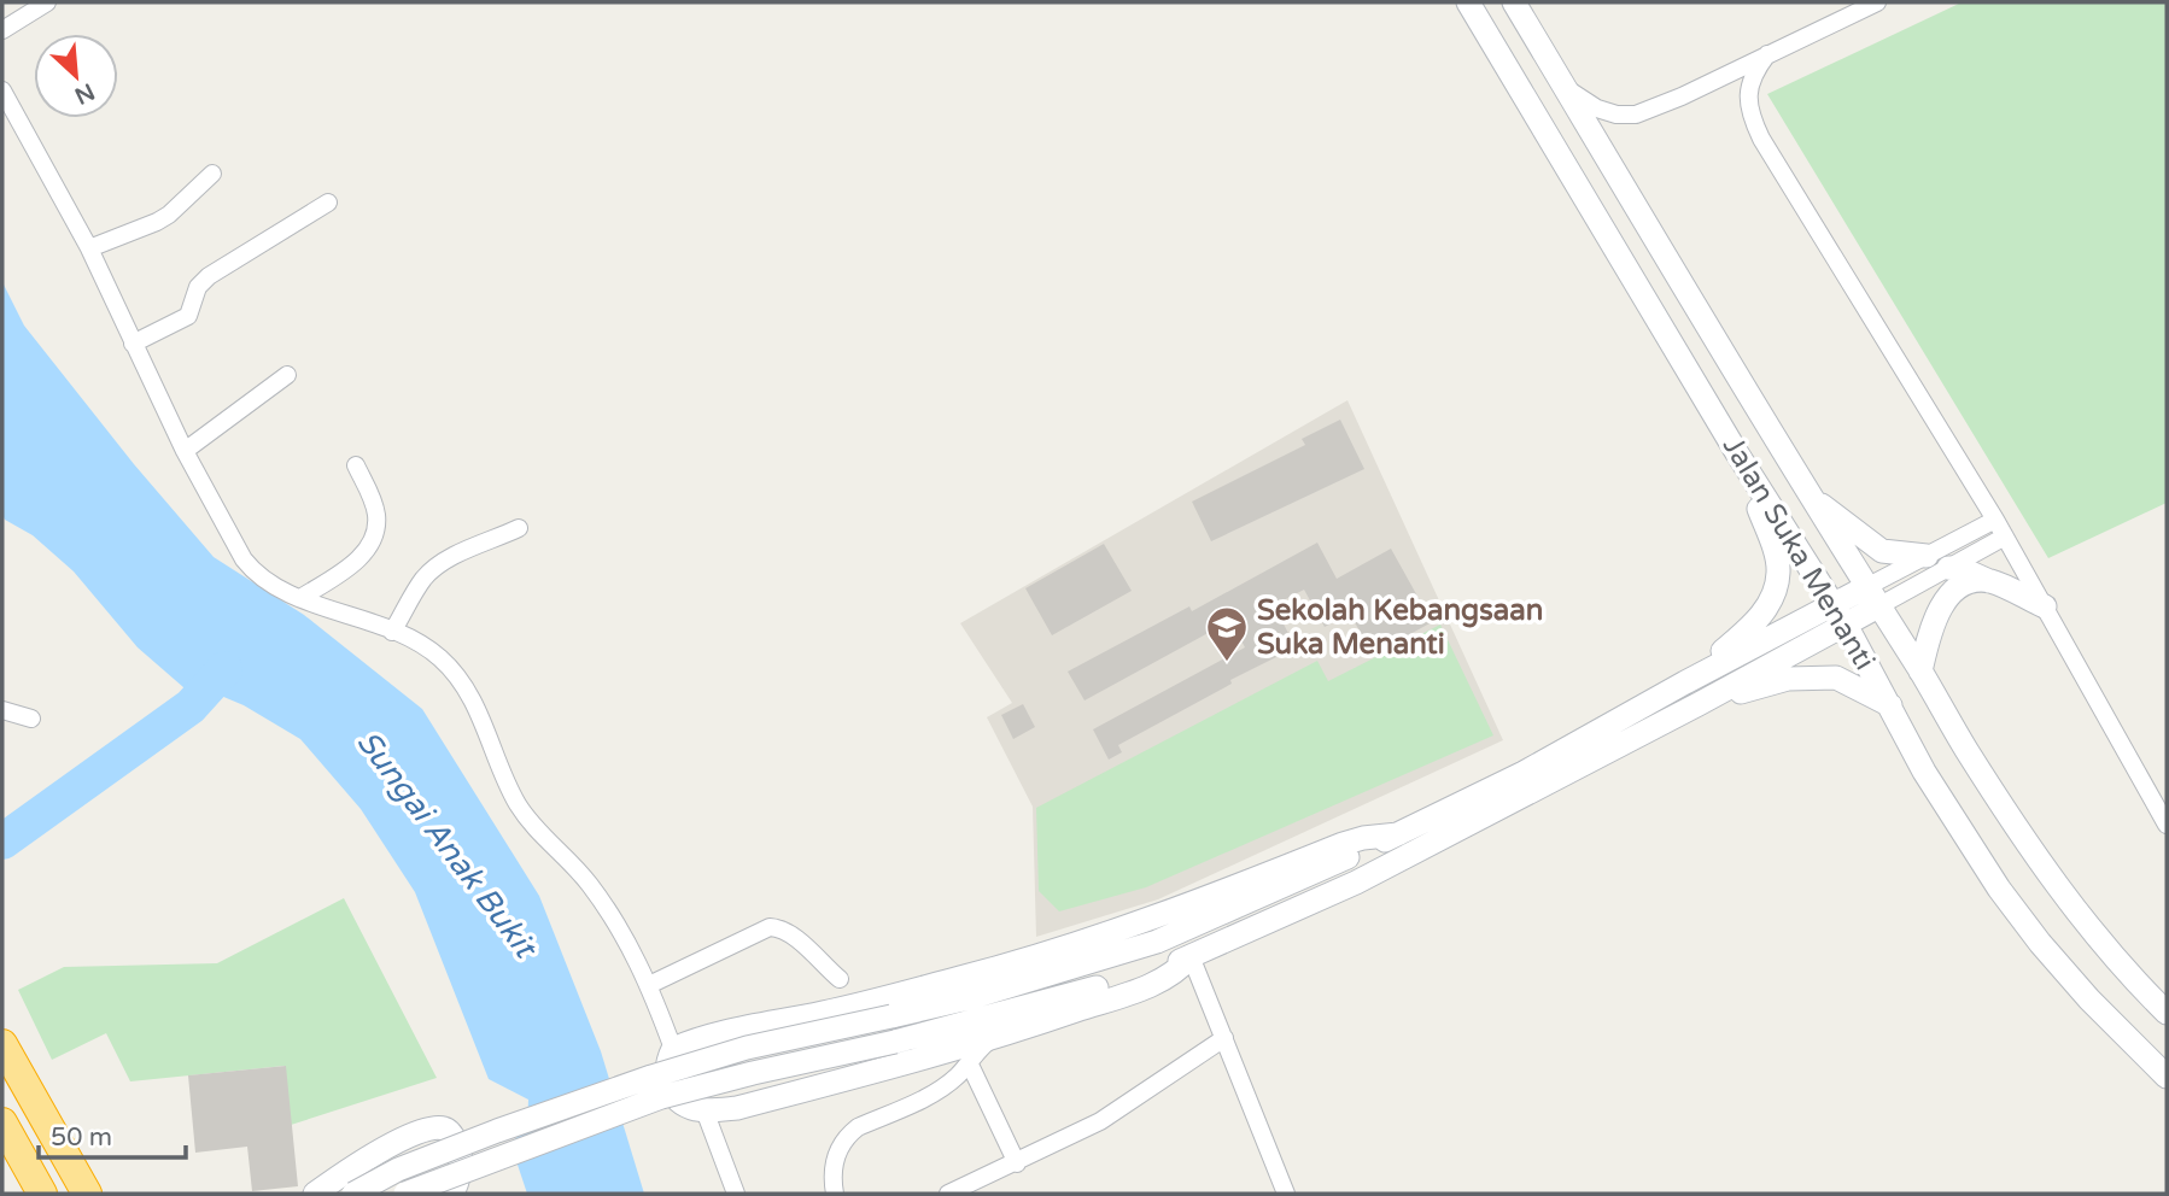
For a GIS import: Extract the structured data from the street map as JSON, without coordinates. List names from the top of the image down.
{
  "streets": {
    "street": ["Jalan Suka Menanti"]
  },
  "water": ["Sungai Anak Bukit"],
  "places": {
    "school or university": ["Sekolah Kebangsaan Suka Menanti"]
  },
  "scale_bar": "50 m",
  "north": "bottom right"
}
